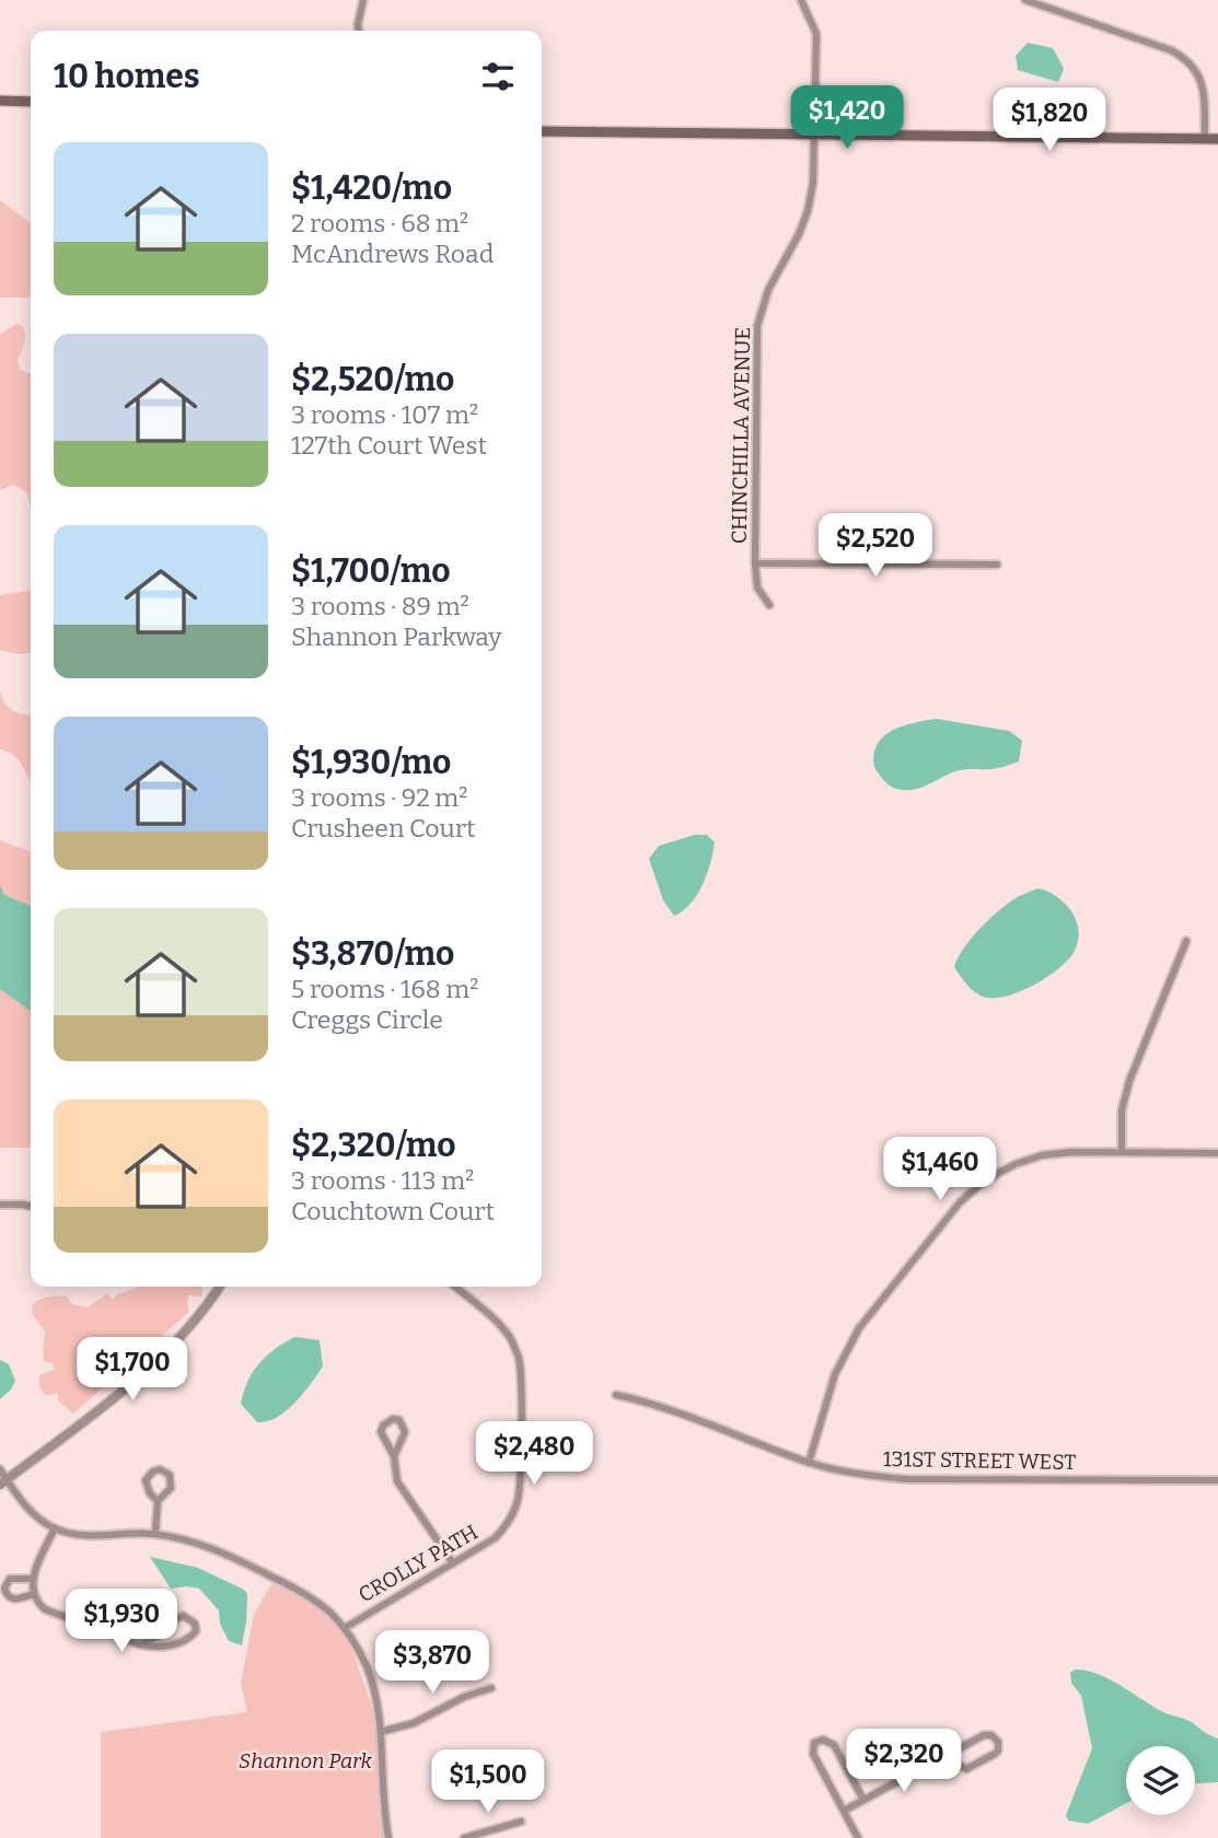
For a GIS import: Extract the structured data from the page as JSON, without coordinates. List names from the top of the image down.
{
  "streets": {
    "street": ["CHINCHILLA AVENUE", "131ST STREET WEST", "CROLLY PATH"]
  },
  "parks": ["Shannon Park"],
  "page": {
    "heading": "10 homes",
    "price": [
      "$1,420",
      "$1,820",
      "$2,520",
      "$1,460",
      "$1,700",
      "$2,480",
      "$1,930",
      "$3,870",
      "$2,320",
      "$1,500"
    ],
    "list": [
      {
        "name": "$1,420/mo",
        "note": "2 rooms · 68 m² · McAndrews Road"
      },
      {
        "name": "$2,520/mo",
        "note": "3 rooms · 107 m² · 127th Court West"
      },
      {
        "name": "$1,700/mo",
        "note": "3 rooms · 89 m² · Shannon Parkway"
      },
      {
        "name": "$1,930/mo",
        "note": "3 rooms · 92 m² · Crusheen Court"
      },
      {
        "name": "$3,870/mo",
        "note": "5 rooms · 168 m² · Creggs Circle"
      },
      {
        "name": "$2,320/mo",
        "note": "3 rooms · 113 m² · Couchtown Court"
      }
    ]
  }
}
